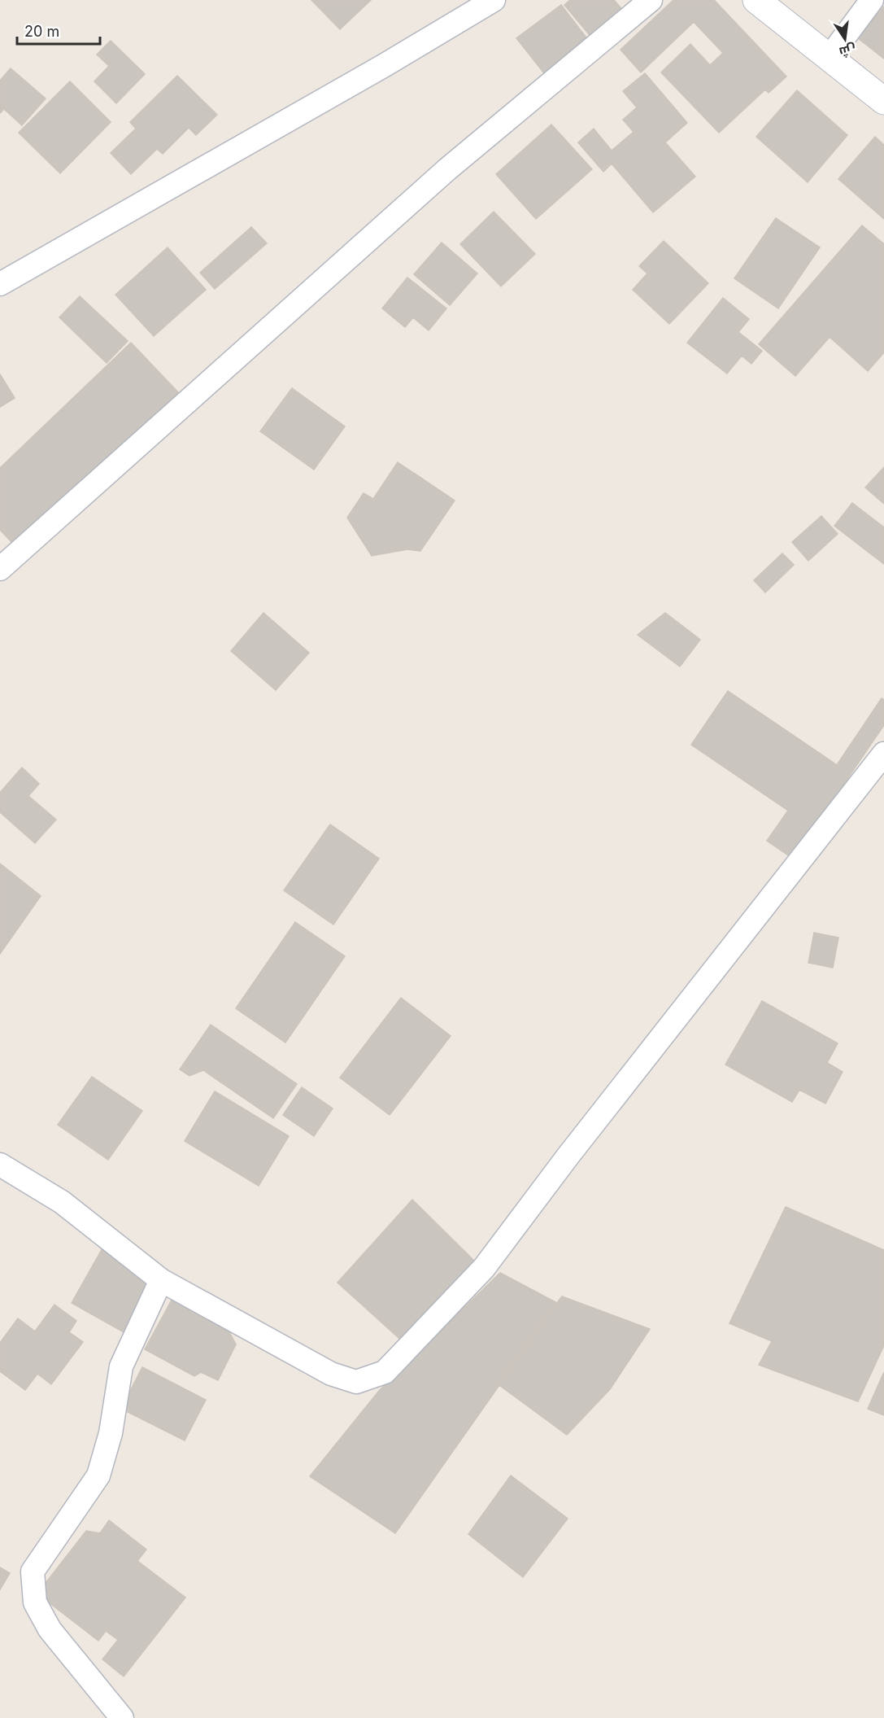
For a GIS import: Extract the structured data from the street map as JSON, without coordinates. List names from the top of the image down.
{
  "scale_bar": "20 m",
  "north": "bottom"
}
